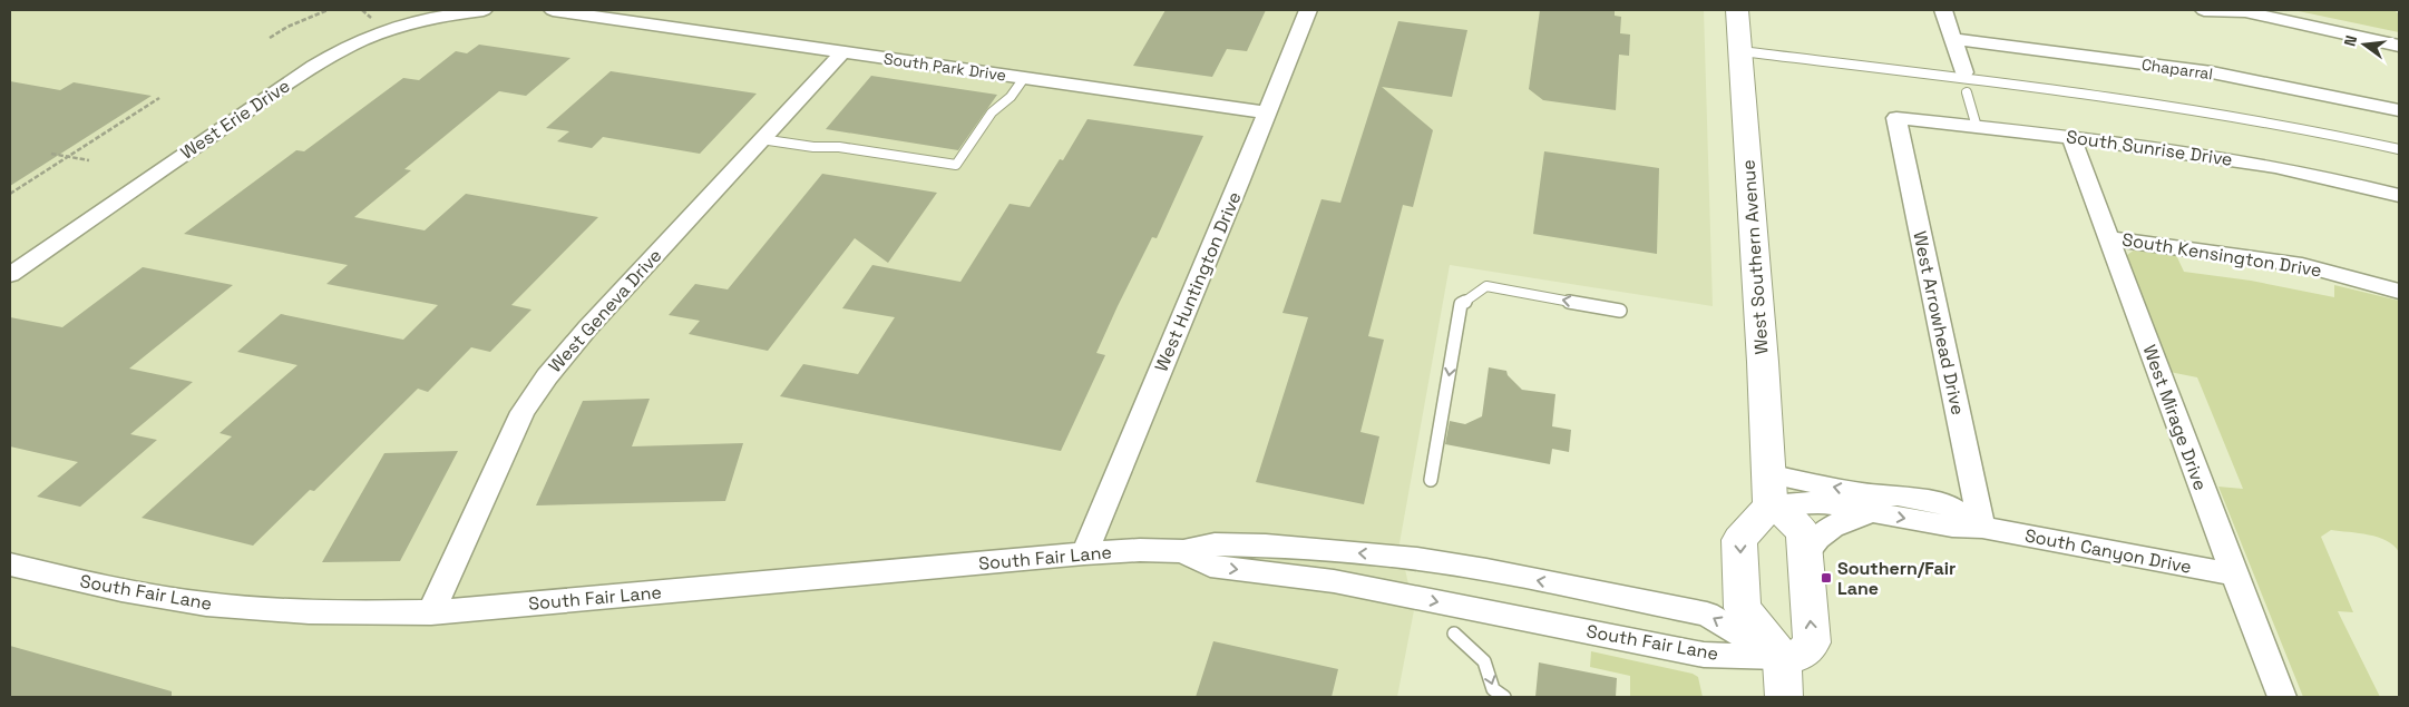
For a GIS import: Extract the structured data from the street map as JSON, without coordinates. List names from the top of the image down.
{
  "streets": {
    "main road": ["West Southern Avenue"],
    "street": [
      "South Park Drive",
      "Chaparral",
      "West Erie Drive",
      "South Sunrise Drive",
      "South Kensington Drive",
      "West Huntington Drive",
      "West Geneva Drive",
      "West Arrowhead Drive",
      "West Mirage Drive",
      "South Canyon Drive",
      "South Fair Lane"
    ]
  },
  "crossings": [
    ["South Park Drive", "West Huntington Drive"],
    ["South Park Drive", "West Geneva Drive"],
    ["South Sunrise Drive", "West Arrowhead Drive"],
    ["South Sunrise Drive", "West Mirage Drive"],
    ["South Kensington Drive", "West Mirage Drive"],
    ["West Southern Avenue", "South Canyon Drive"],
    ["West Huntington Drive", "South Fair Lane"],
    ["West Geneva Drive", "South Fair Lane"],
    ["West Arrowhead Drive", "South Canyon Drive"],
    ["West Mirage Drive", "South Canyon Drive"]
  ],
  "places": {
    "transit": ["Southern/Fair Lane"]
  },
  "north": "left"
}
